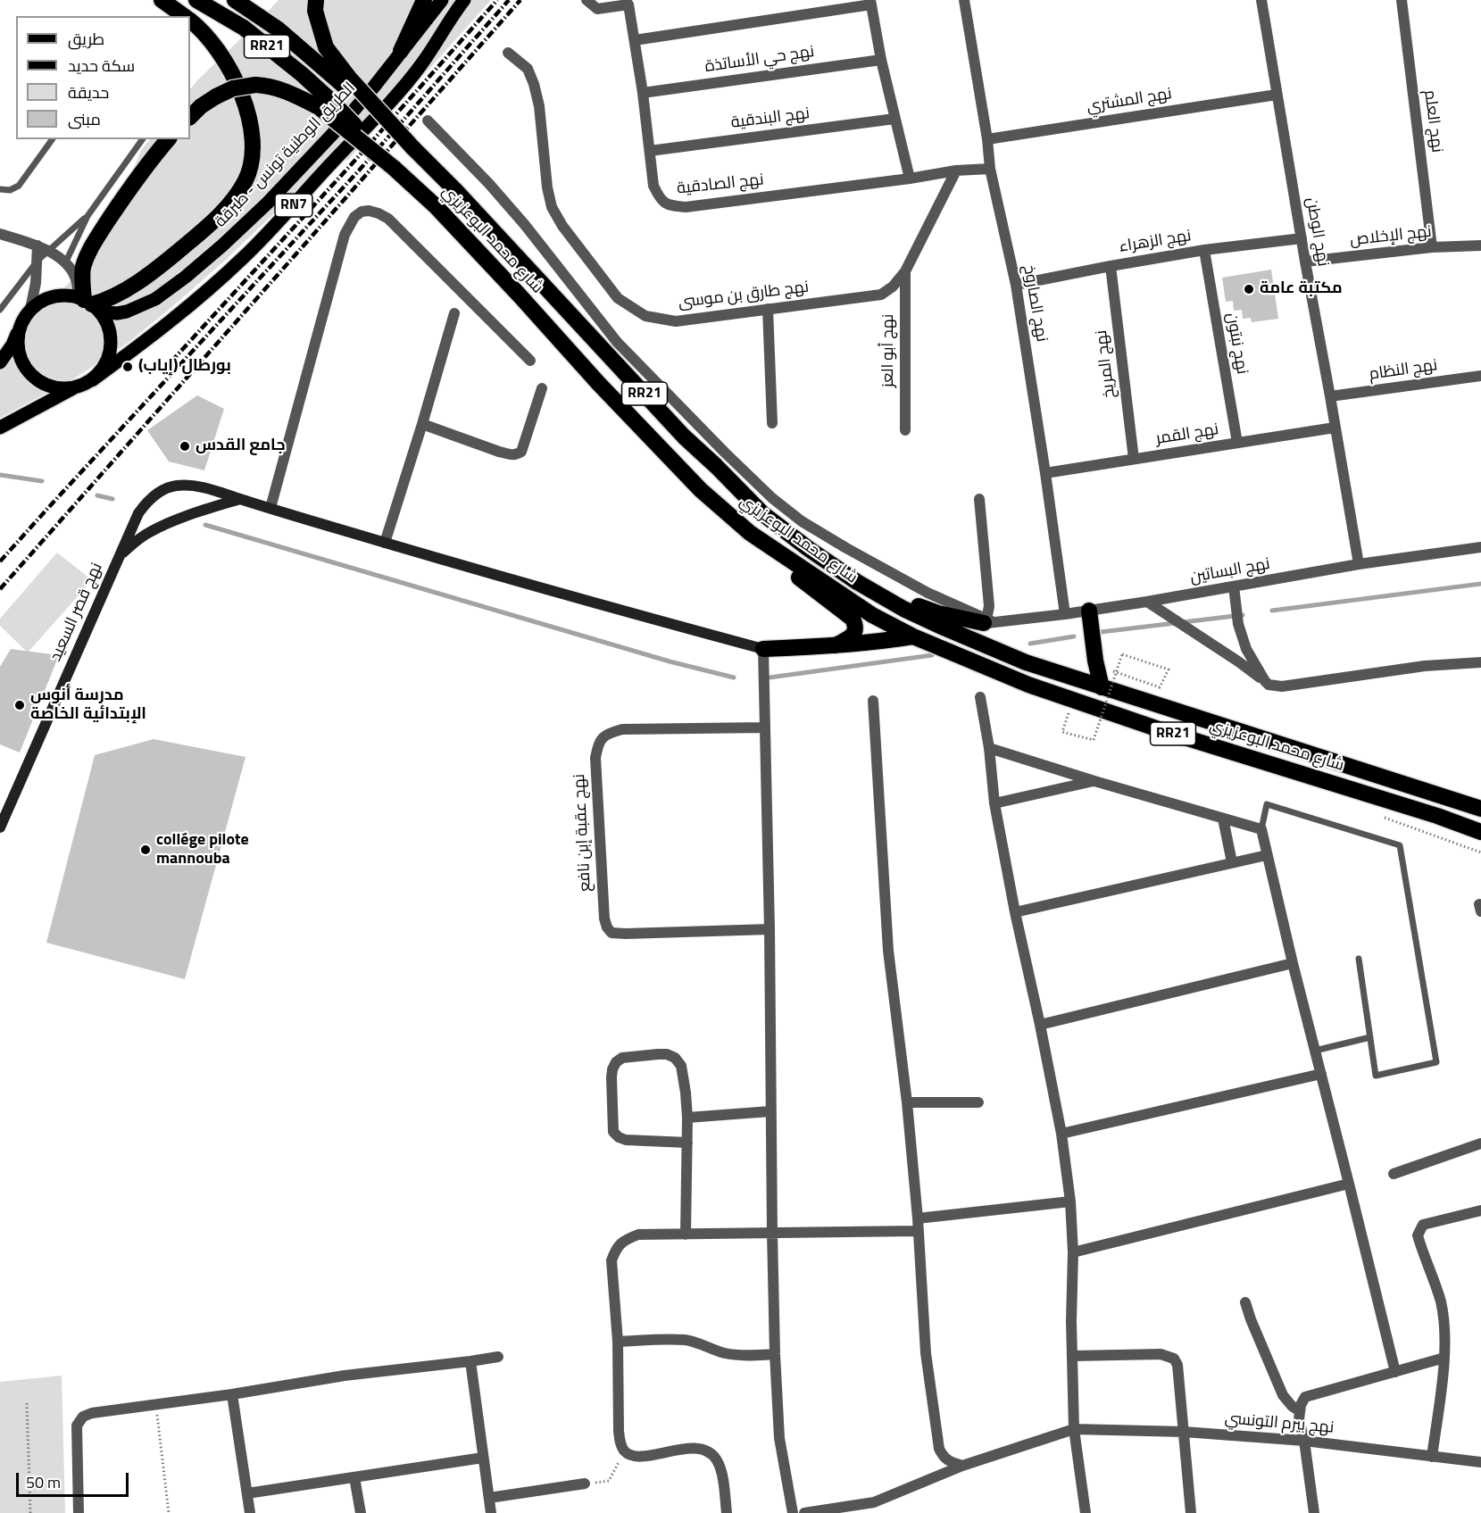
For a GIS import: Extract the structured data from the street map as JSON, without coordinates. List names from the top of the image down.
{
  "streets": {
    "highway": ["RR21", "شارع محمد البوعزيزي"],
    "main road": ["الطريق الوطنية تونس - طبرقة", "RN7"],
    "street": [
      "نهج حي الأساتذة",
      "نهج المشتري",
      "نهج البندقية",
      "نهج العلم",
      "نهج الصادقية",
      "نهج الوطن",
      "نهج الإخلاص",
      "نهج الزهراء",
      "نهج طارق بن موسى",
      "نهج الصاروخ",
      "نهج نبتون",
      "نهج أبو العز",
      "نهج المريخ",
      "نهج النظام",
      "نهج القمر",
      "نهج البساتين",
      "نهج قصر السعيد",
      "نهج عقبة إبن نافع",
      "نهج بيرم التونسي"
    ]
  },
  "crossings": [
    ["RR21", "شارع محمد البوعزيزي"],
    ["نهج حي الأساتذة", "نهج الصادقية"],
    ["نهج المشتري", "نهج الوطن"],
    ["نهج المشتري", "نهج الصاروخ"],
    ["نهج البندقية", "نهج الصادقية"],
    ["نهج العلم", "نهج الإخلاص"],
    ["الطريق الوطنية تونس - طبرقة", "RN7"],
    ["نهج الصادقية", "نهج طارق بن موسى"],
    ["نهج الصادقية", "نهج الصاروخ"],
    ["نهج الوطن", "نهج الإخلاص"],
    ["نهج الوطن", "نهج الزهراء"],
    ["نهج الوطن", "نهج النظام"],
    ["نهج الوطن", "نهج القمر"],
    ["نهج الوطن", "نهج البساتين"],
    ["نهج الزهراء", "نهج الصاروخ"],
    ["نهج الزهراء", "نهج نبتون"],
    ["نهج الزهراء", "نهج المريخ"],
    ["نهج طارق بن موسى", "نهج أبو العز"],
    ["نهج الصاروخ", "نهج القمر"],
    ["نهج الصاروخ", "نهج البساتين"],
    ["نهج نبتون", "نهج القمر"],
    ["نهج المريخ", "نهج القمر"]
  ],
  "places": [
    "مكتبة عامة",
    "بورطال (إياب)",
    "جامع القدس",
    "مدرسة أنوس الإبتدائية الخاصة",
    "collége pilote mannouba"
  ],
  "legend": [
    "طريق",
    "سكة حديد",
    "حديقة",
    "مبنى"
  ],
  "scale_bar": "50 m"
}
